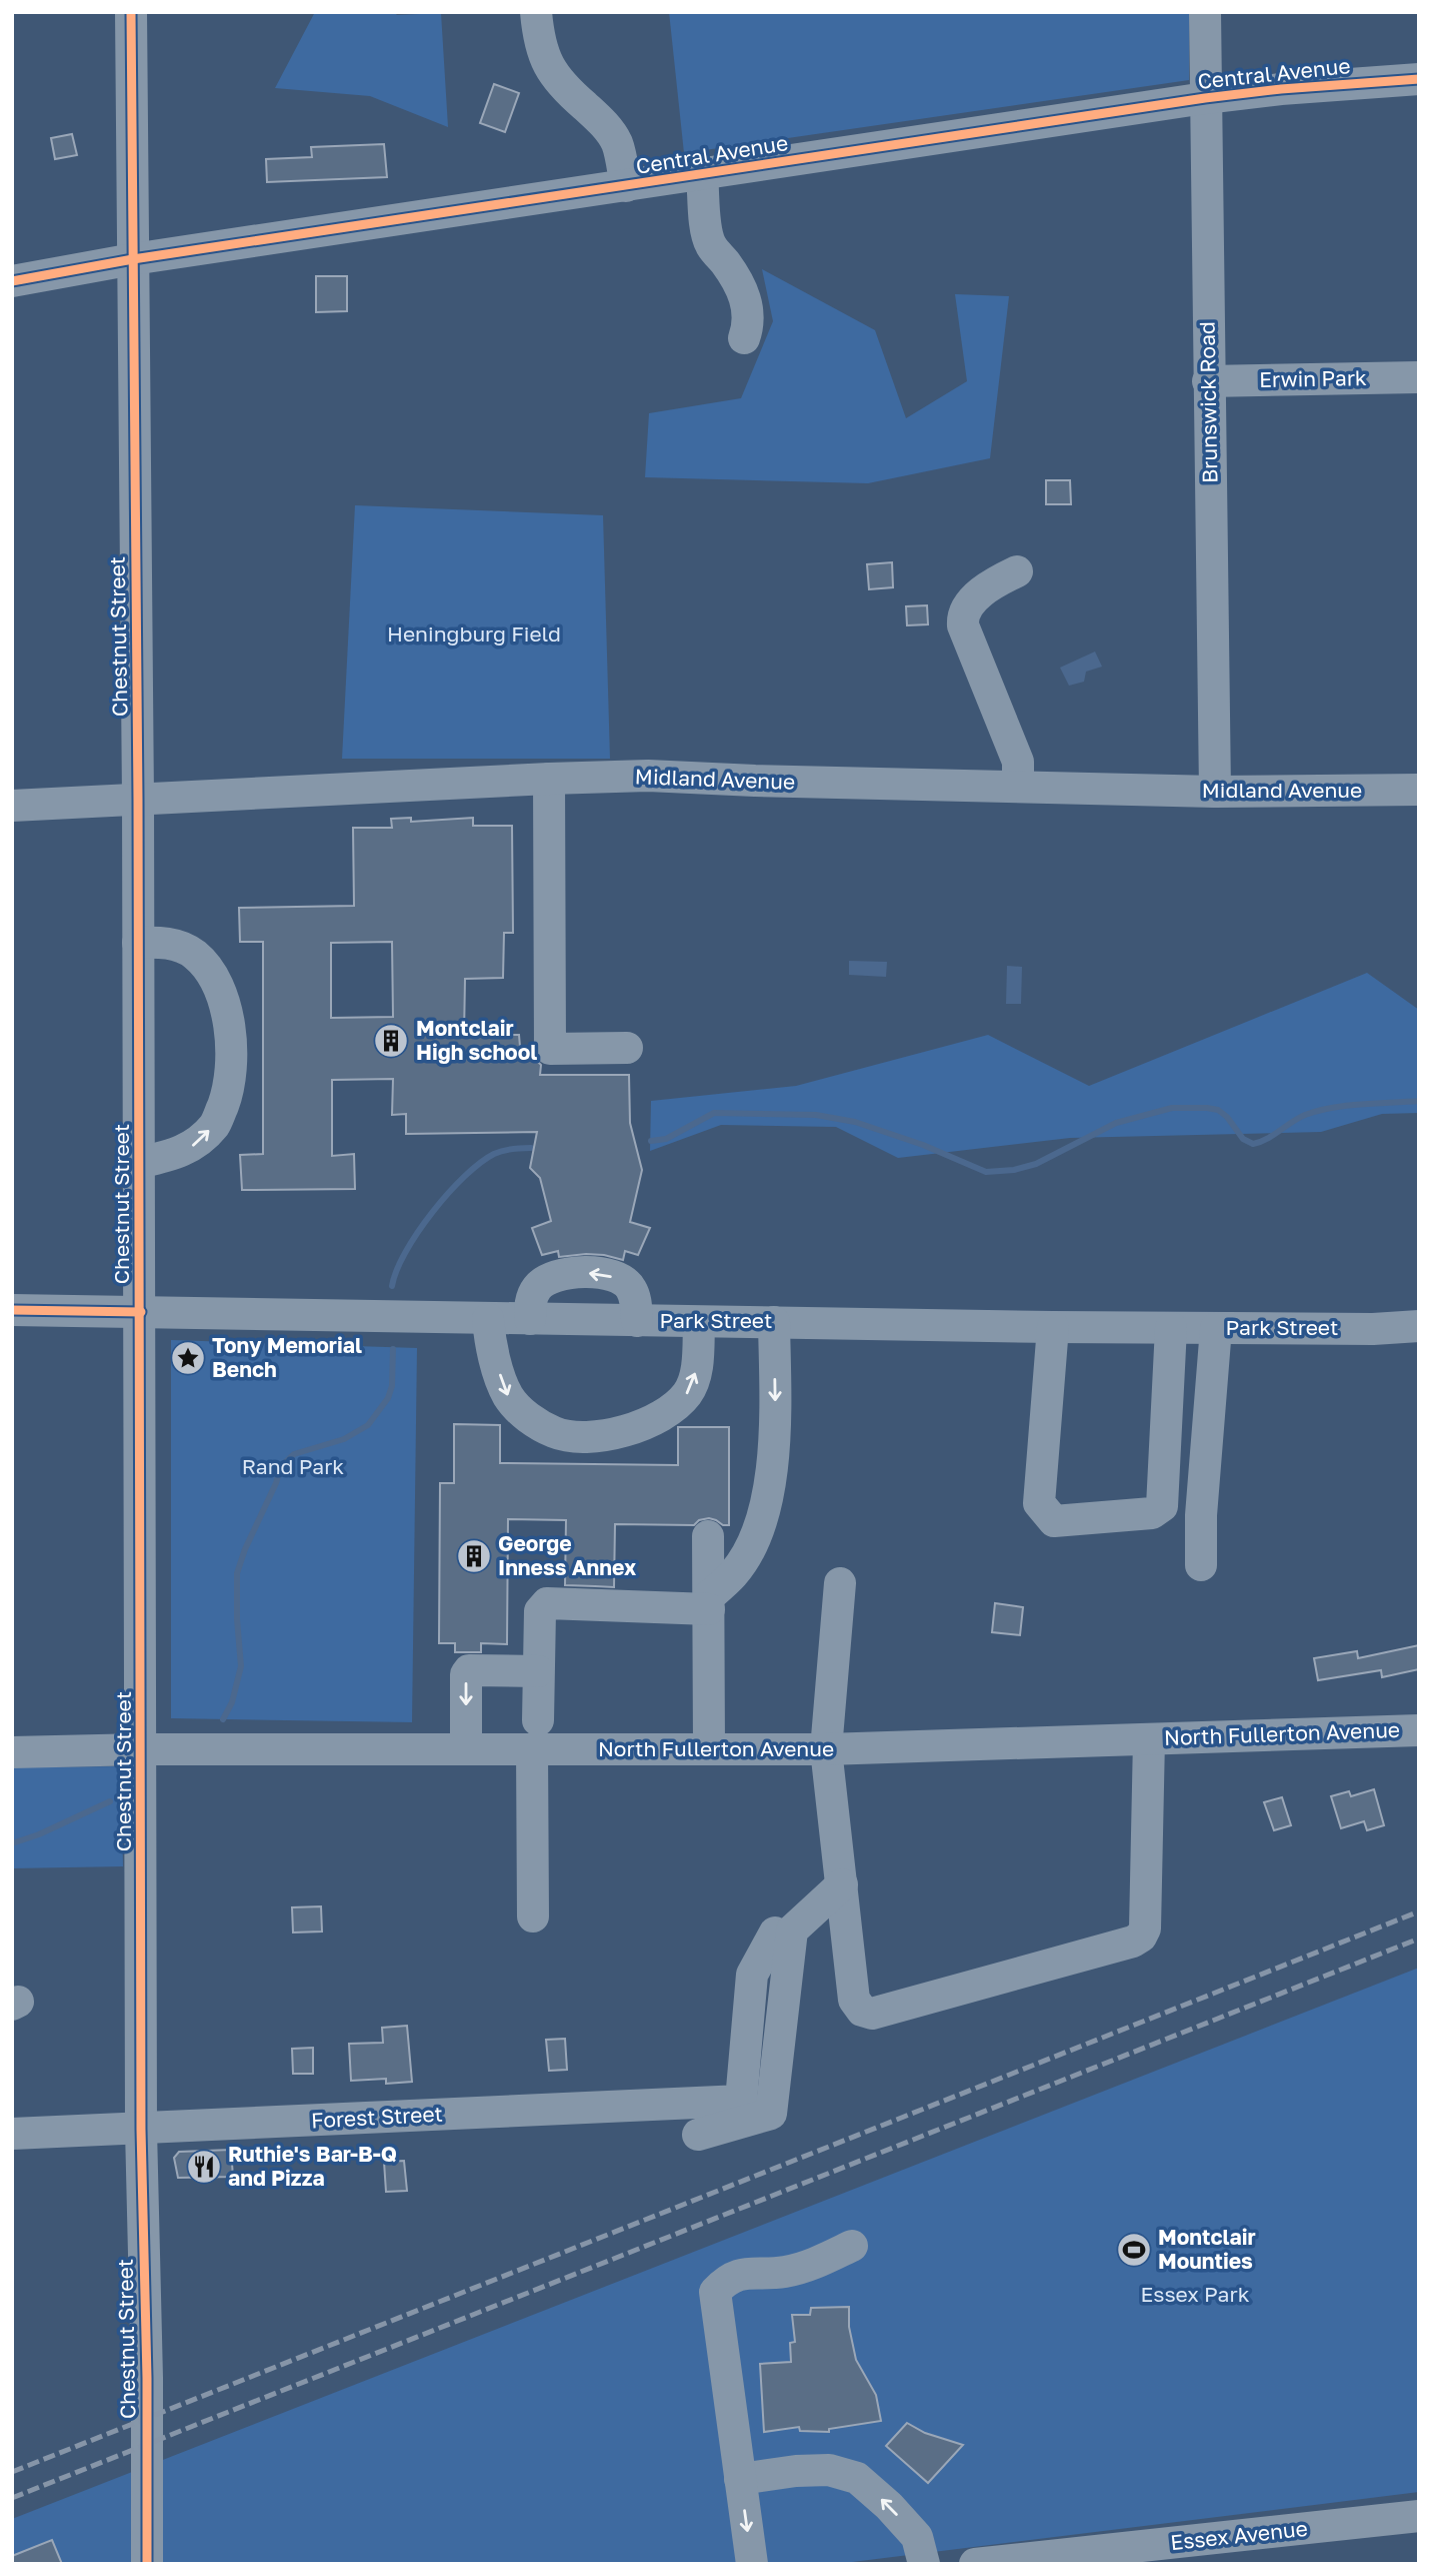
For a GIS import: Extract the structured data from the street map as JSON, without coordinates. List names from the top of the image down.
{
  "streets": {
    "street": [
      "Central Avenue",
      "Erwin Park",
      "Brunswick Road",
      "Chestnut Street",
      "Midland Avenue",
      "Park Street",
      "North Fullerton Avenue",
      "Forest Street",
      "Essex Avenue"
    ]
  },
  "crossings": [
    ["Central Avenue", "Brunswick Road"],
    ["Central Avenue", "Chestnut Street"],
    ["Erwin Park", "Brunswick Road"],
    ["Brunswick Road", "Midland Avenue"],
    ["Chestnut Street", "Midland Avenue"],
    ["Chestnut Street", "Park Street"],
    ["Chestnut Street", "North Fullerton Avenue"],
    ["Chestnut Street", "Forest Street"]
  ],
  "parks": ["Heningburg Field", "Rand Park", "Essex Park"],
  "places": {
    "building": ["Montclair High school", "George Inness Annex"],
    "place": ["Tony Memorial Bench"],
    "restaurant": ["Ruthie's Bar-B-Q and Pizza"],
    "sports": ["Montclair Mounties"]
  }
}
